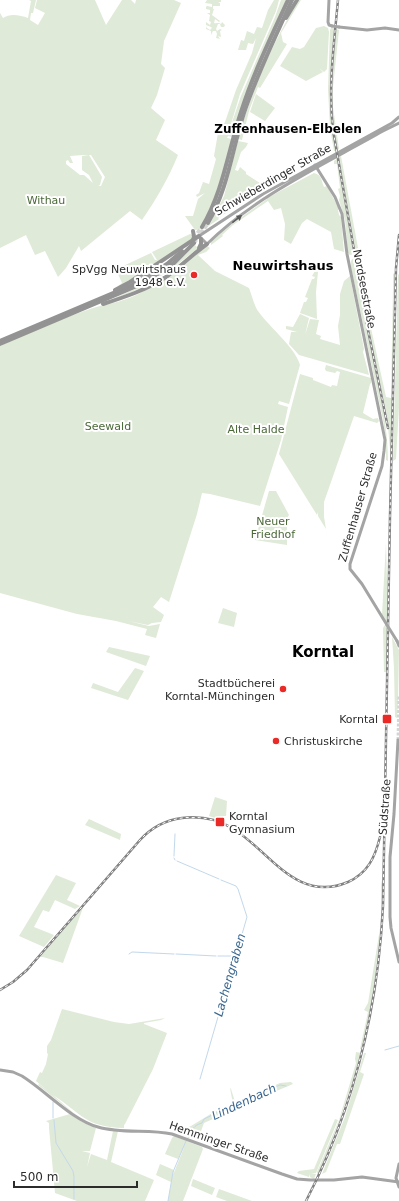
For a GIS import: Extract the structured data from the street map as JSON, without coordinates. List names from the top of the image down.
{
  "streets": {
    "main road": [
      "Schwieberdinger Straße",
      "Nordseestraße",
      "Zuffenhauser Straße",
      "Südstraße",
      "Hemminger Straße"
    ]
  },
  "crossings": [
    ["Schwieberdinger Straße", "Nordseestraße"],
    ["Nordseestraße", "Zuffenhauser Straße"]
  ],
  "districts": ["Zuffenhausen-Elbelen", "Neuwirtshaus", "Korntal"],
  "water": ["Lachengraben", "Lindenbach"],
  "parks": [
    "Withau",
    "Seewald",
    "Alte Halde",
    "Neuer Friedhof"
  ],
  "places": {
    "other": ["SpVgg Neuwirtshaus 1948 e.V.", "Stadtbücherei Korntal-Münchingen", "Christuskirche"],
    "transit": ["Korntal", "Korntal Gymnasium"]
  },
  "scale_bar": "500 m"
}
